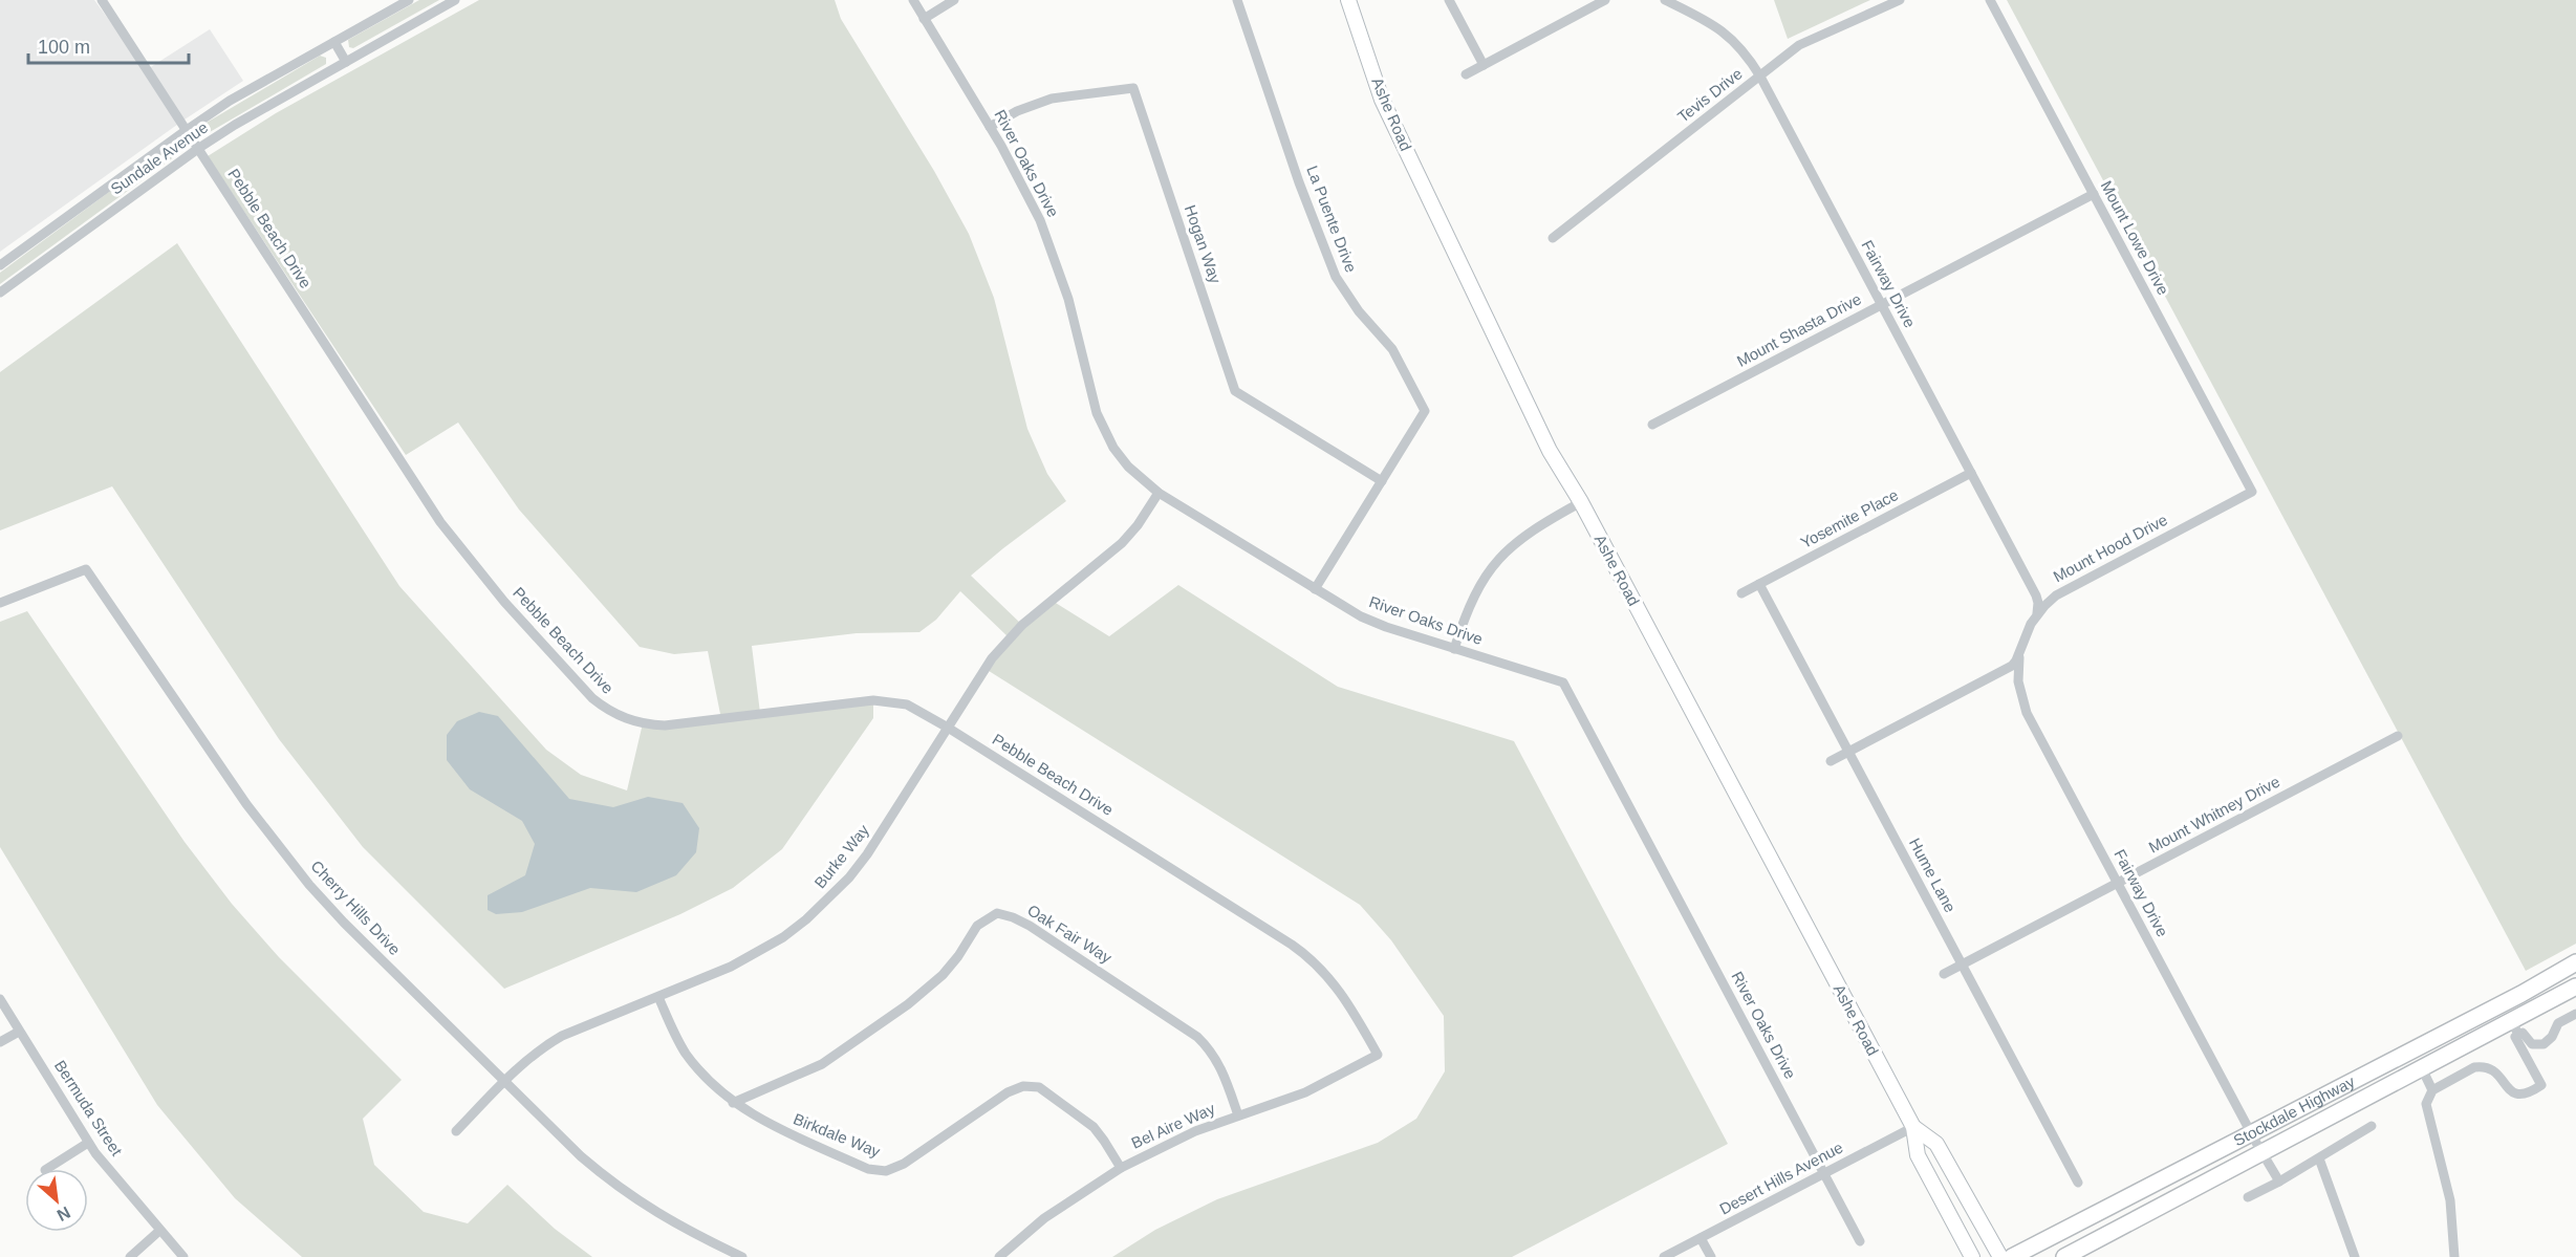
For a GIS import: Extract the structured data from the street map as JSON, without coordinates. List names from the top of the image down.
{
  "streets": {
    "main road": ["Stockdale Highway"],
    "street": [
      "Tevis Drive",
      "Ashe Road",
      "Sundale Avenue",
      "River Oaks Drive",
      "La Puente Drive",
      "Pebble Beach Drive",
      "Mount Lowe Drive",
      "Hogan Way",
      "Fairway Drive",
      "Mount Shasta Drive",
      "Yosemite Place",
      "Mount Hood Drive",
      "Mount Whitney Drive",
      "Burke Way",
      "Hume Lane",
      "Cherry Hills Drive",
      "Oak Fair Way",
      "Bermuda Street",
      "Bel Aire Way",
      "Birkdale Way",
      "Desert Hills Avenue"
    ]
  },
  "crossings": [
    ["Tevis Drive", "Fairway Drive"],
    ["Ashe Road", "Desert Hills Avenue"],
    ["Sundale Avenue", "Pebble Beach Drive"],
    ["River Oaks Drive", "La Puente Drive"],
    ["River Oaks Drive", "Hogan Way"],
    ["River Oaks Drive", "Burke Way"],
    ["River Oaks Drive", "Desert Hills Avenue"],
    ["La Puente Drive", "Hogan Way"],
    ["Pebble Beach Drive", "Burke Way"],
    ["Pebble Beach Drive", "Bel Aire Way"],
    ["Mount Lowe Drive", "Mount Shasta Drive"],
    ["Mount Lowe Drive", "Mount Hood Drive"],
    ["Fairway Drive", "Mount Shasta Drive"],
    ["Fairway Drive", "Yosemite Place"],
    ["Fairway Drive", "Mount Hood Drive"],
    ["Fairway Drive", "Mount Whitney Drive"],
    ["Fairway Drive", "Stockdale Highway"],
    ["Yosemite Place", "Hume Lane"],
    ["Mount Hood Drive", "Hume Lane"],
    ["Mount Whitney Drive", "Hume Lane"],
    ["Burke Way", "Cherry Hills Drive"],
    ["Burke Way", "Birkdale Way"],
    ["Oak Fair Way", "Bel Aire Way"],
    ["Oak Fair Way", "Birkdale Way"],
    ["Bel Aire Way", "Birkdale Way"]
  ],
  "scale_bar": "100 m",
  "north": "bottom right"
}
